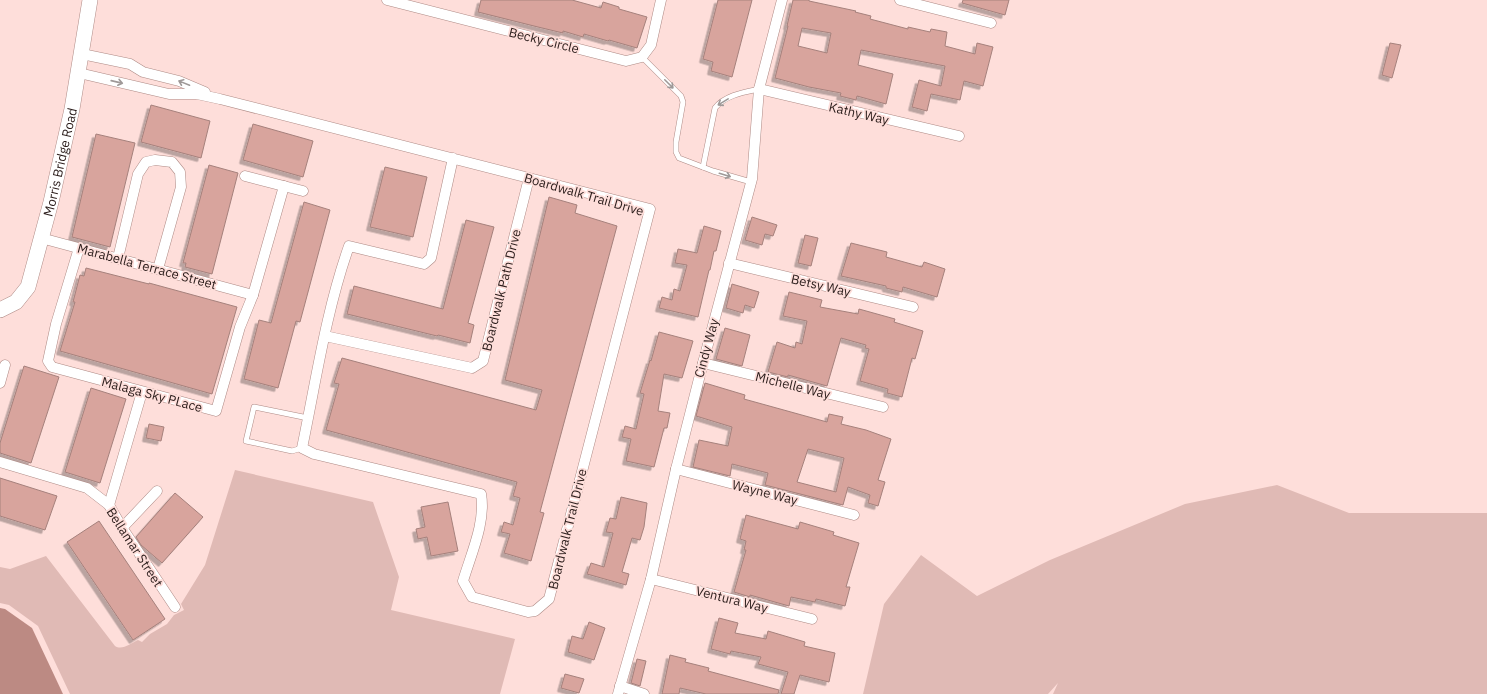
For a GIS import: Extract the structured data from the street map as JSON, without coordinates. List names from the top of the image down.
{
  "streets": {
    "street": [
      "Becky Circle",
      "Kathy Way",
      "Morris Bridge Road",
      "Boardwalk Trail Drive",
      "Marabella Terrace Street",
      "Betsy Way",
      "Boardwalk Path Drive",
      "Cindy Way",
      "Michelle Way",
      "Malaga Sky PLace",
      "Wayne Way",
      "Bellamar Street",
      "Ventura Way"
    ]
  },
  "crossings": [
    ["Kathy Way", "Cindy Way"],
    ["Morris Bridge Road", "Boardwalk Trail Drive"],
    ["Morris Bridge Road", "Marabella Terrace Street"],
    ["Boardwalk Trail Drive", "Boardwalk Path Drive"],
    ["Marabella Terrace Street", "Malaga Sky PLace"],
    ["Betsy Way", "Cindy Way"],
    ["Cindy Way", "Michelle Way"],
    ["Cindy Way", "Wayne Way"],
    ["Cindy Way", "Ventura Way"]
  ]
}
